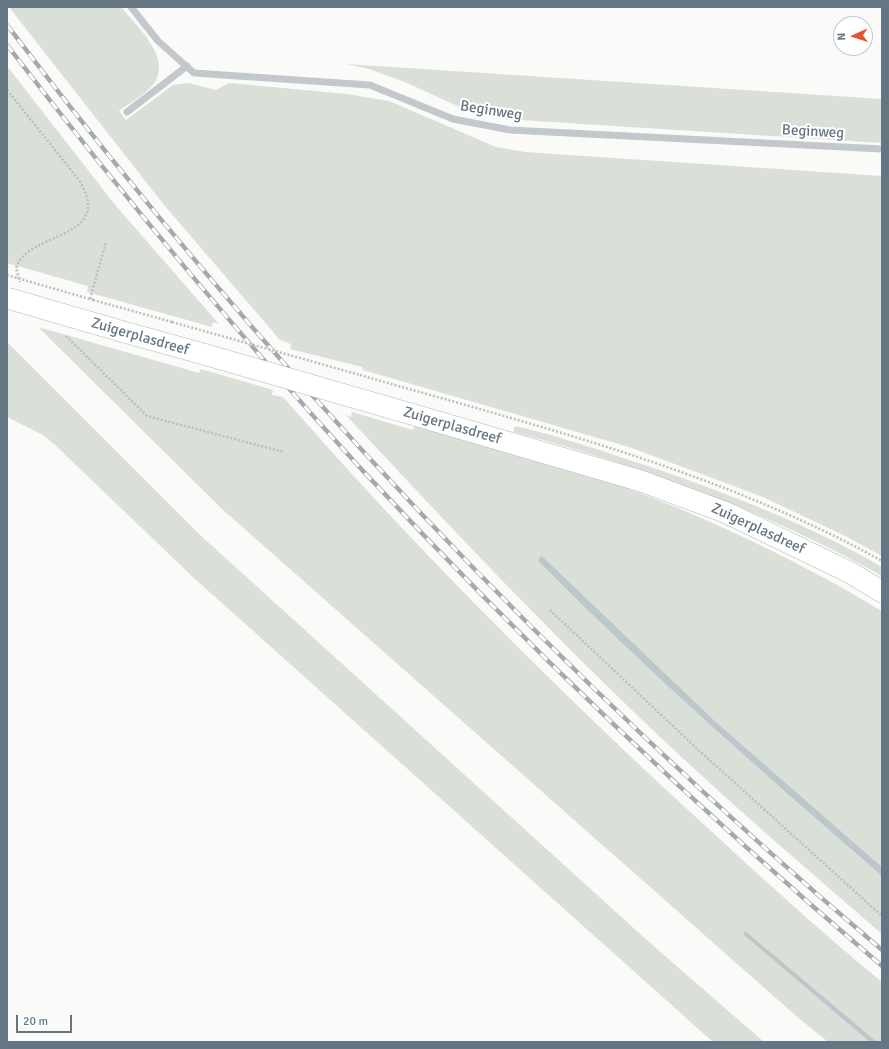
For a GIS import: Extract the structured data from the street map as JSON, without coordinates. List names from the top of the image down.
{
  "streets": {
    "main road": ["Zuigerplasdreef"],
    "lane": ["Beginweg"]
  },
  "scale_bar": "20 m",
  "north": "left"
}
